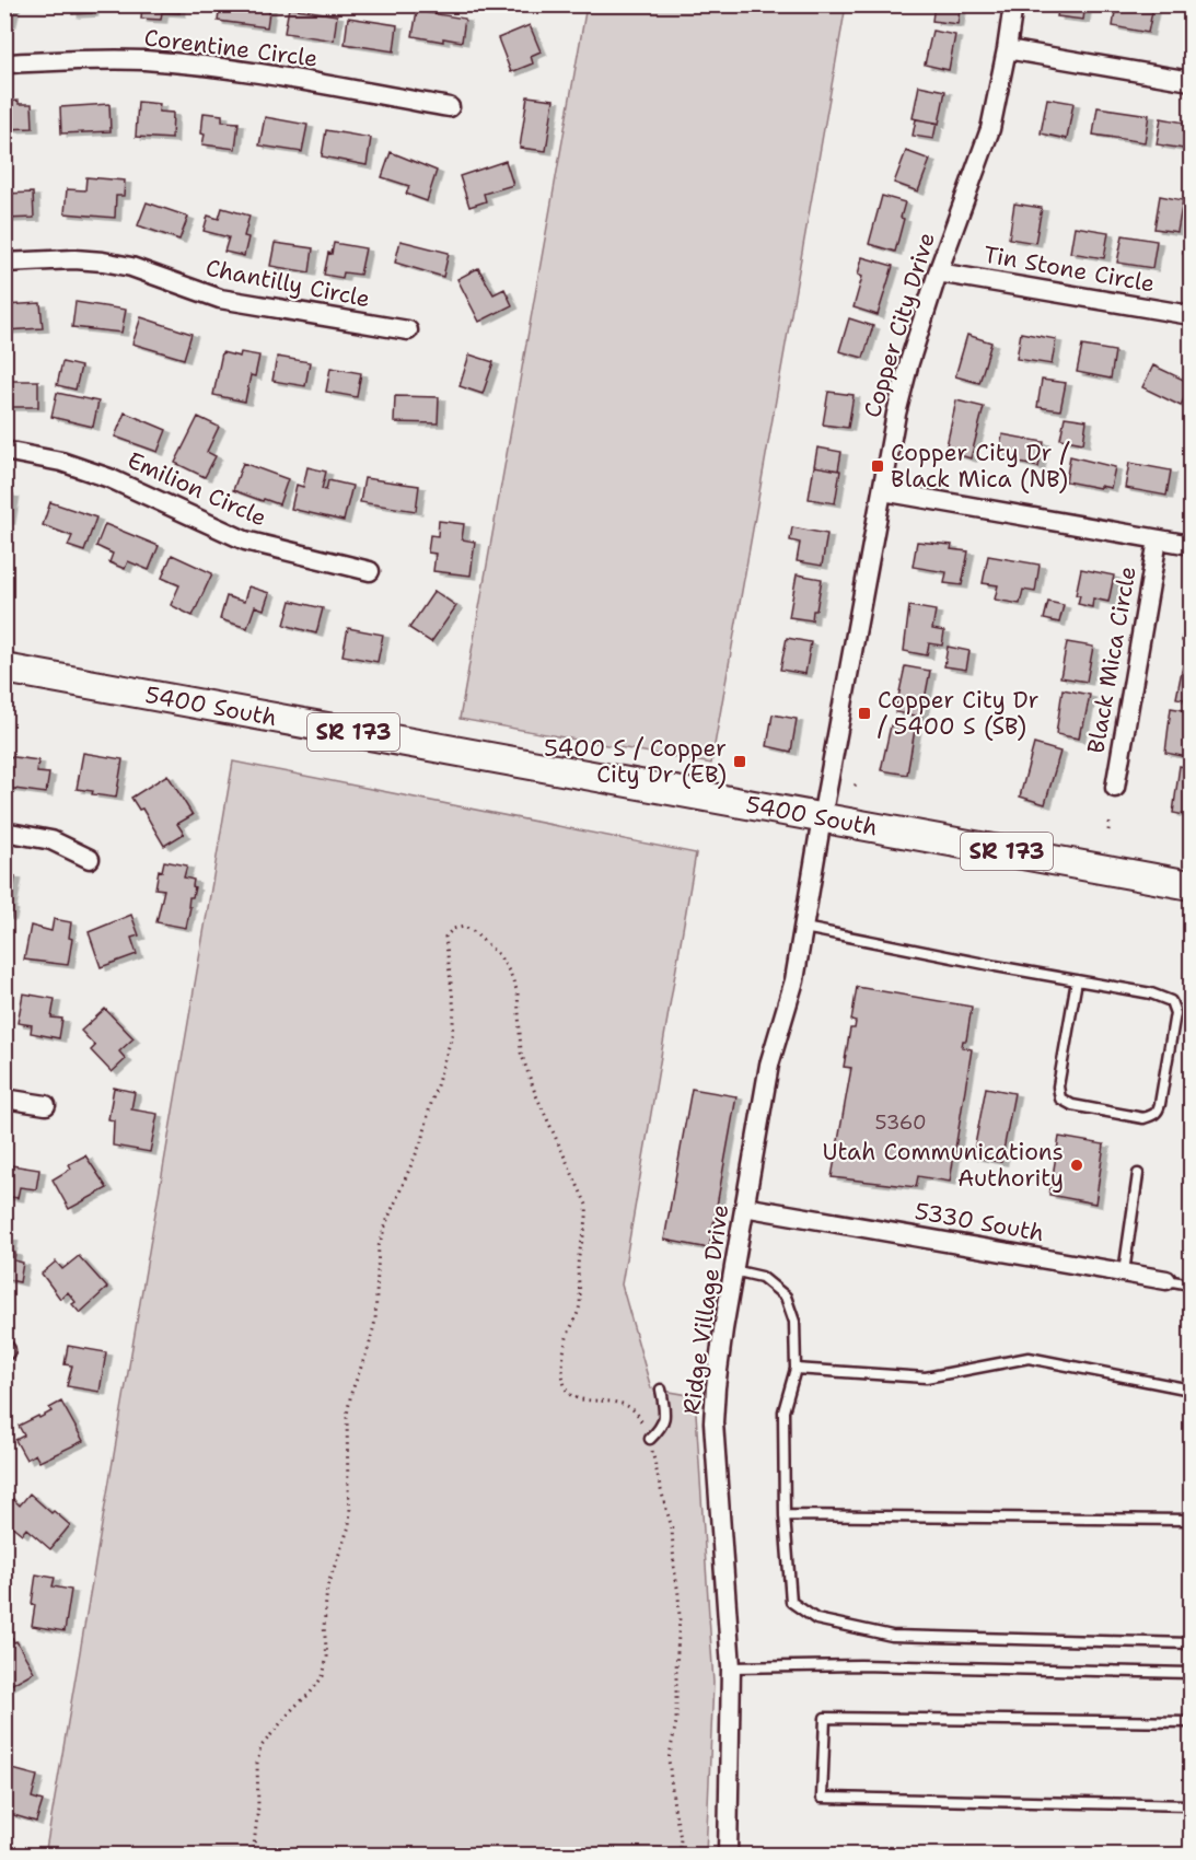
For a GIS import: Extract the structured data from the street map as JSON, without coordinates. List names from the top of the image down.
{
  "streets": {
    "main road": ["5400 South", "SR 173"],
    "street": [
      "Corentine Circle",
      "Tin Stone Circle",
      "Chantilly Circle",
      "Copper City Drive",
      "Emilion Circle",
      "Black Mica Circle",
      "5330 South",
      "Ridge Village Drive"
    ]
  },
  "crossings": [
    ["Tin Stone Circle", "Copper City Drive"],
    ["Copper City Drive", "5400 South"],
    ["Copper City Drive", "Ridge Village Drive"],
    ["5400 South", "Ridge Village Drive"],
    ["5330 South", "Ridge Village Drive"]
  ],
  "places": {
    "transit": ["Copper City Dr / Black Mica (NB)", "Copper City Dr / 5400 S (SB)", "5400 S / Copper City Dr (EB)"],
    "other": ["Utah Communications Authority"]
  },
  "house_numbers": ["5360"]
}
